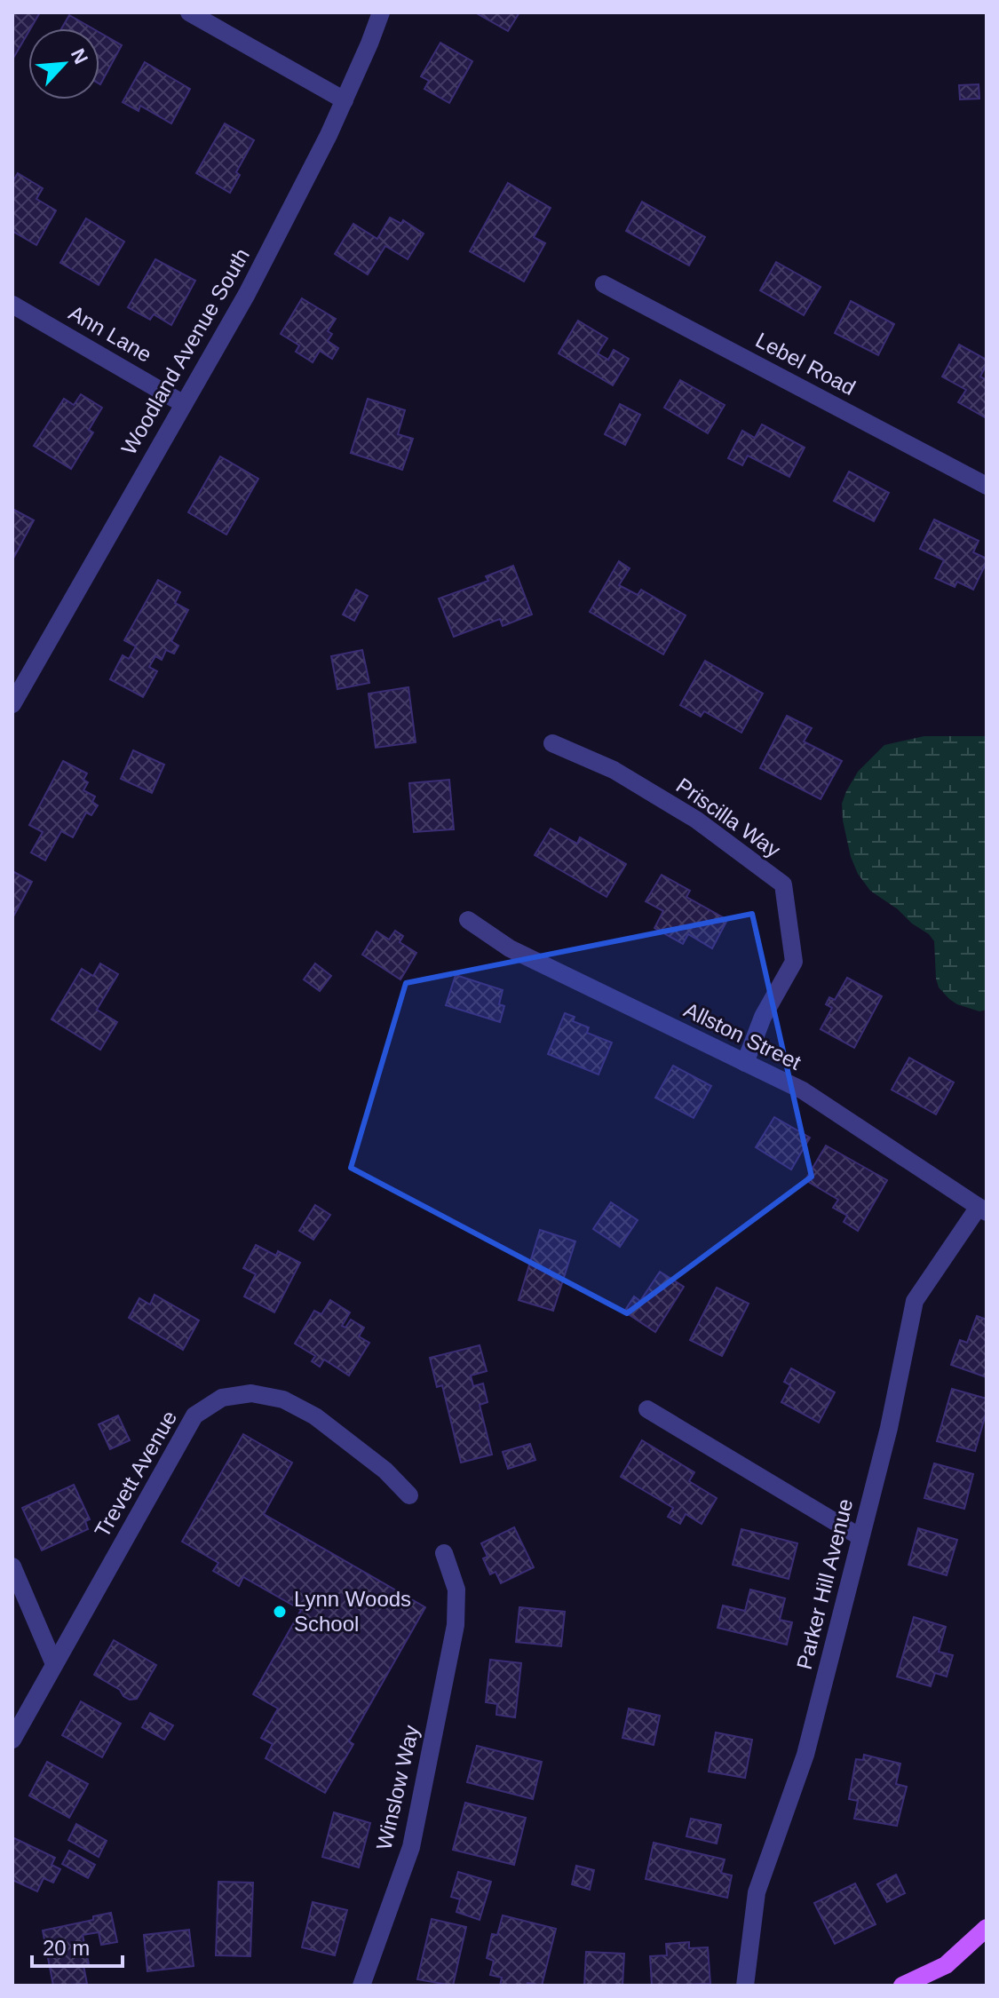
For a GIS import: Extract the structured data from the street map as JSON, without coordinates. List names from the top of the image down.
{
  "streets": {
    "street": [
      "Ann Lane",
      "Woodland Avenue South",
      "Lebel Road",
      "Priscilla Way",
      "Allston Street",
      "Trevett Avenue",
      "Parker Hill Avenue",
      "Winslow Way"
    ]
  },
  "crossings": [
    ["Ann Lane", "Woodland Avenue South"],
    ["Priscilla Way", "Allston Street"],
    ["Allston Street", "Parker Hill Avenue"]
  ],
  "places": ["Lynn Woods School"],
  "scale_bar": "20 m",
  "north": "top right"
}
